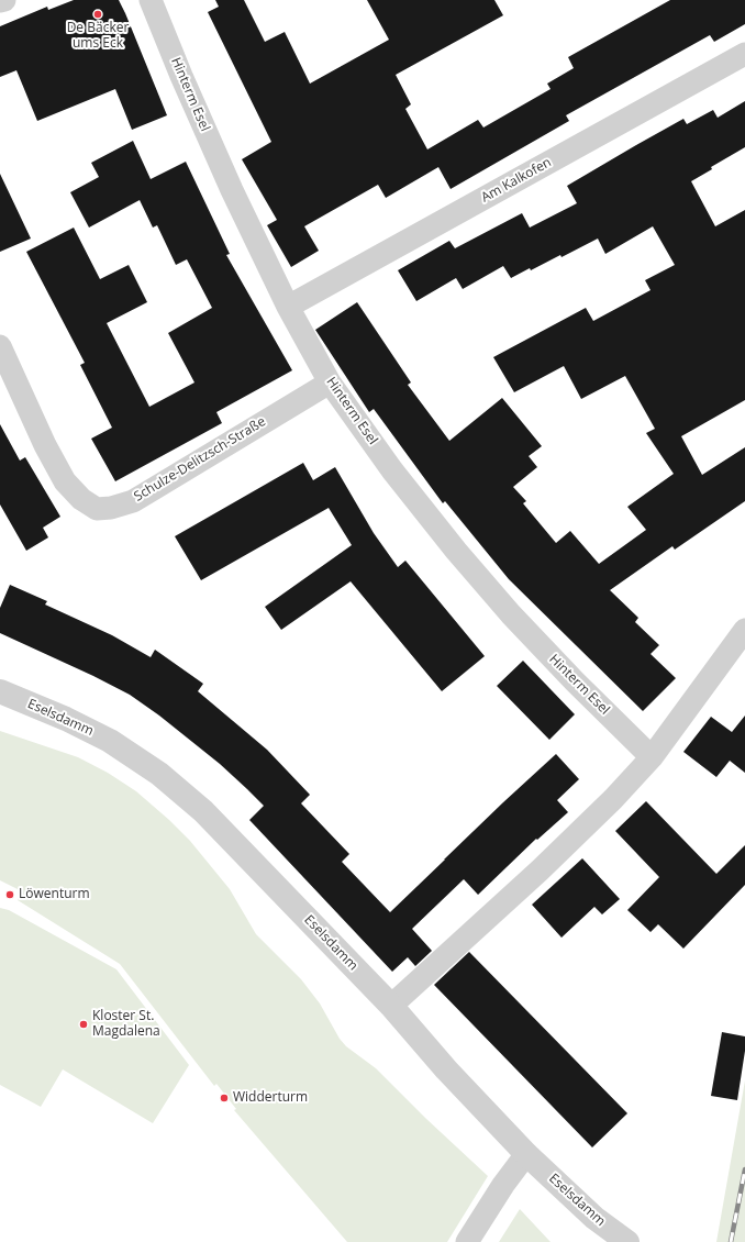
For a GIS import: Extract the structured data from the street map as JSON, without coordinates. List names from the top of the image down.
{
  "streets": {
    "street": [
      "Hinterm Esel",
      "Am Kalkofen",
      "Schulze-Delitzsch-Straße",
      "Eselsdamm"
    ]
  },
  "crossings": [
    ["Hinterm Esel", "Am Kalkofen"],
    ["Hinterm Esel", "Schulze-Delitzsch-Straße"]
  ],
  "places": [
    "De Bäcker ums Eck",
    "Löwenturm",
    "Kloster St. Magdalena",
    "Widderturm"
  ]
}
